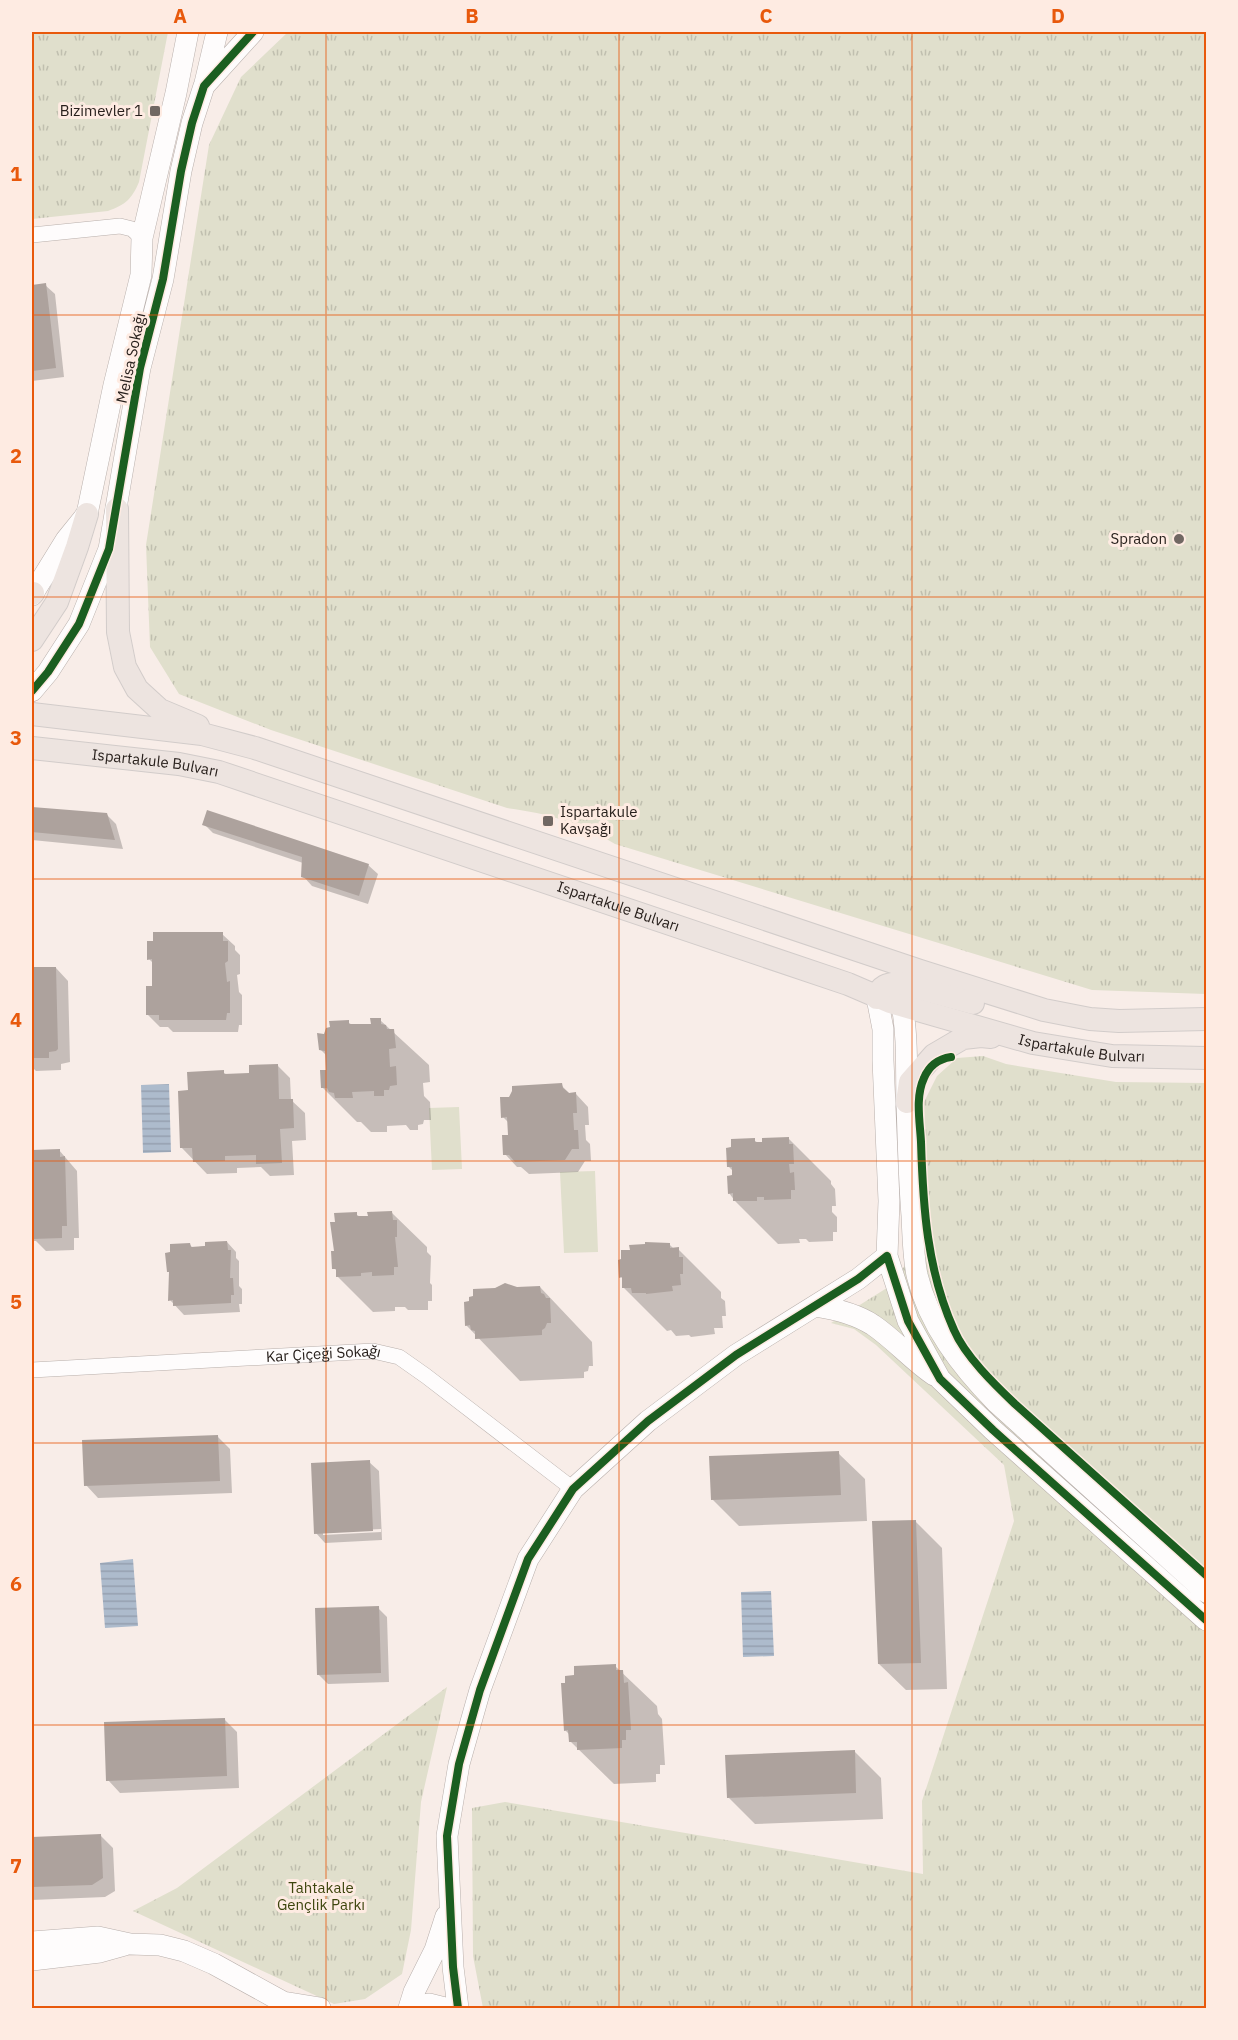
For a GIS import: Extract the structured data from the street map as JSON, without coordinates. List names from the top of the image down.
{
  "streets": {
    "main road": ["Ispartakule Bulvarı"],
    "street": ["Melisa Sokağı", "Kar Çiçeği Sokağı"]
  },
  "parks": ["Tahtakale Gençlik Parkı"],
  "places": {
    "transit": ["Bizimevler 1", "Ispartakule Kavşağı"],
    "other": ["Spradon"]
  },
  "grid": {
    "columns": [
      "A",
      "B",
      "C",
      "D"
    ],
    "rows": [
      "1",
      "2",
      "3",
      "4",
      "5",
      "6",
      "7"
    ]
  }
}
